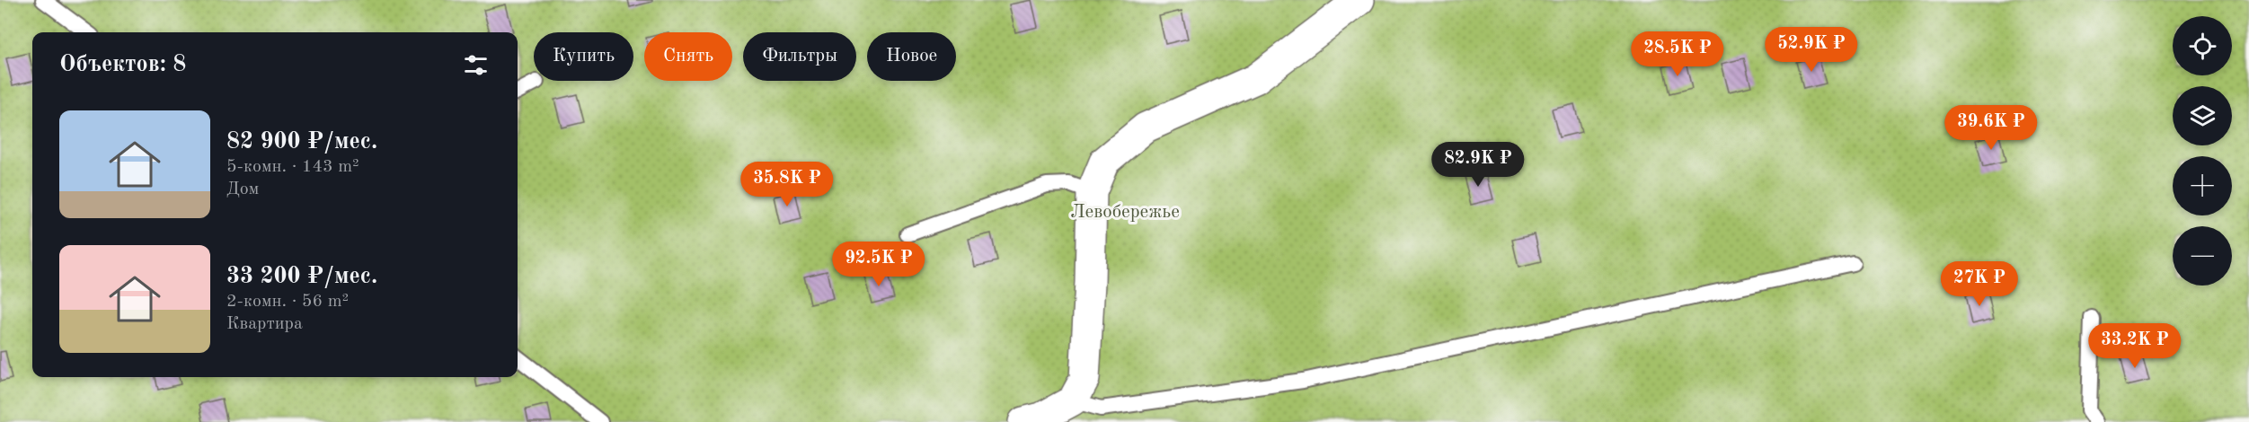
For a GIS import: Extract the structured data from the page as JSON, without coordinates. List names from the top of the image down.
{
  "parks": ["Левобережье"],
  "page": {
    "map_buttons": ["+", "−"],
    "price": [
      "52.9K ₽",
      "28.5K ₽",
      "39.6K ₽",
      "82.9K ₽",
      "35.8K ₽",
      "92.5K ₽",
      "27K ₽",
      "33.2K ₽"
    ],
    "chip": [
      "Купить",
      "Снять",
      "Фильтры",
      "Новое"
    ],
    "heading": "Объектов: 8",
    "list": [
      {
        "name": "82 900 ₽/мес.",
        "note": "5-комн. · 143 m² · Дом"
      },
      {
        "name": "33 200 ₽/мес.",
        "note": "2-комн. · 56 m² · Квартира"
      }
    ]
  }
}
